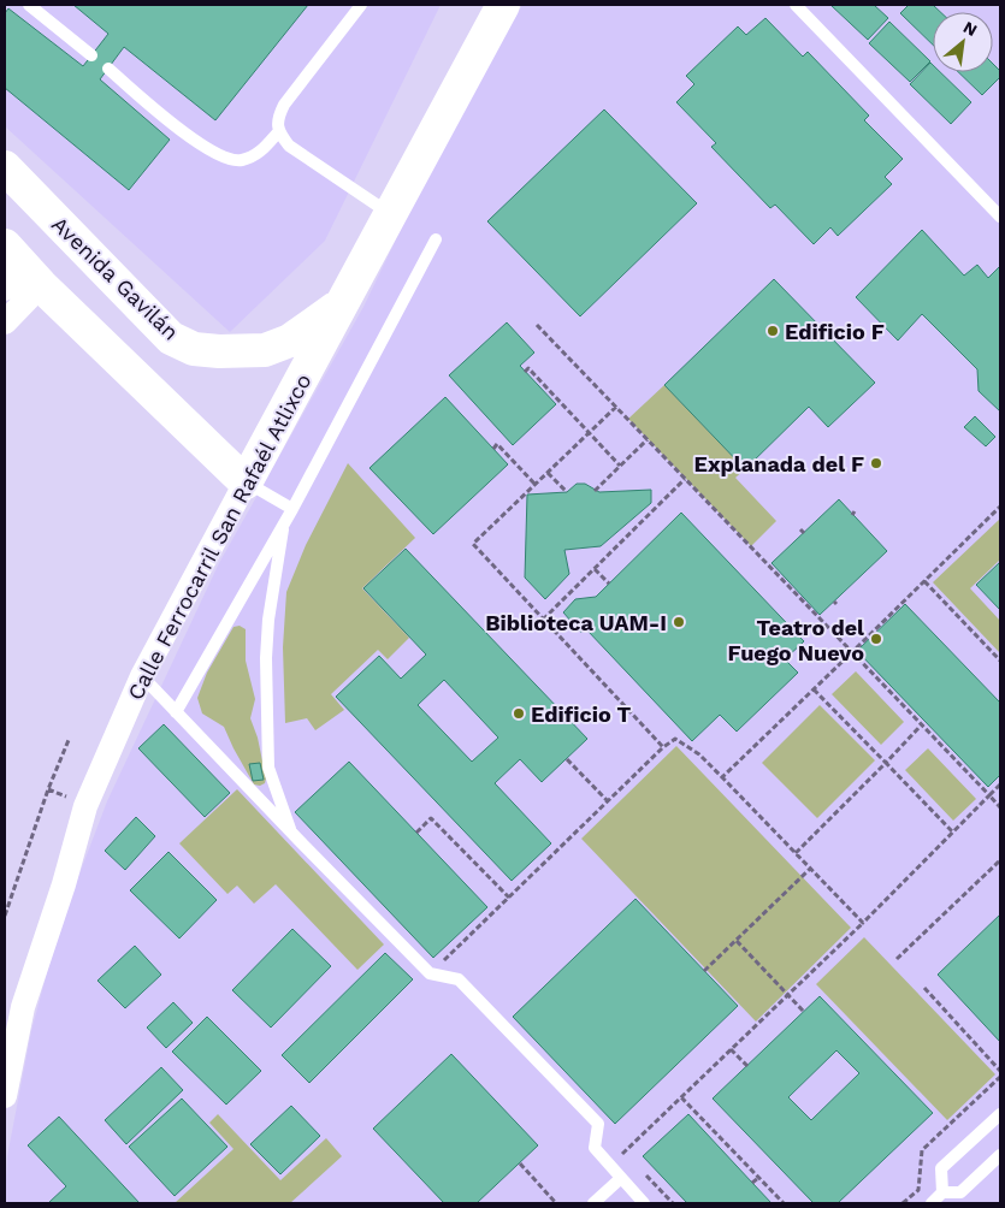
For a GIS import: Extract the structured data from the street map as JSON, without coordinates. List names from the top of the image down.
{
  "streets": {
    "main road": ["Avenida Gavilán", "Calle Ferrocarril San Rafaél Atlixco"]
  },
  "crossings": [
    ["Avenida Gavilán", "Calle Ferrocarril San Rafaél Atlixco"]
  ],
  "places": [
    "Edificio F",
    "Explanada del F",
    "Biblioteca UAM-I",
    "Teatro del Fuego Nuevo",
    "Edificio T"
  ],
  "north": "top right"
}
